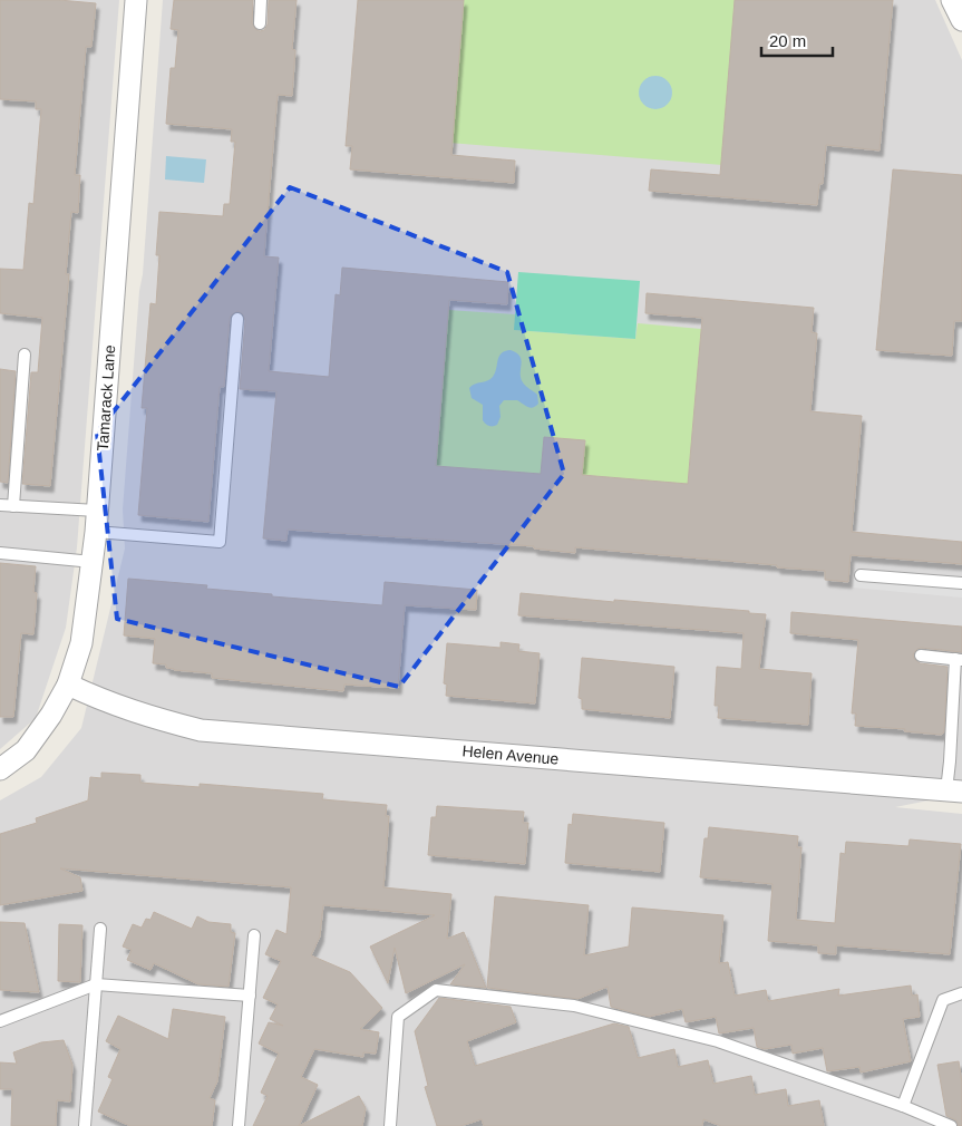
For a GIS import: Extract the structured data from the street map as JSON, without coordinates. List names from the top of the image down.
{
  "streets": {
    "street": ["Tamarack Lane", "Helen Avenue"]
  },
  "crossings": [
    ["Tamarack Lane", "Helen Avenue"]
  ],
  "scale_bar": "20 m"
}
